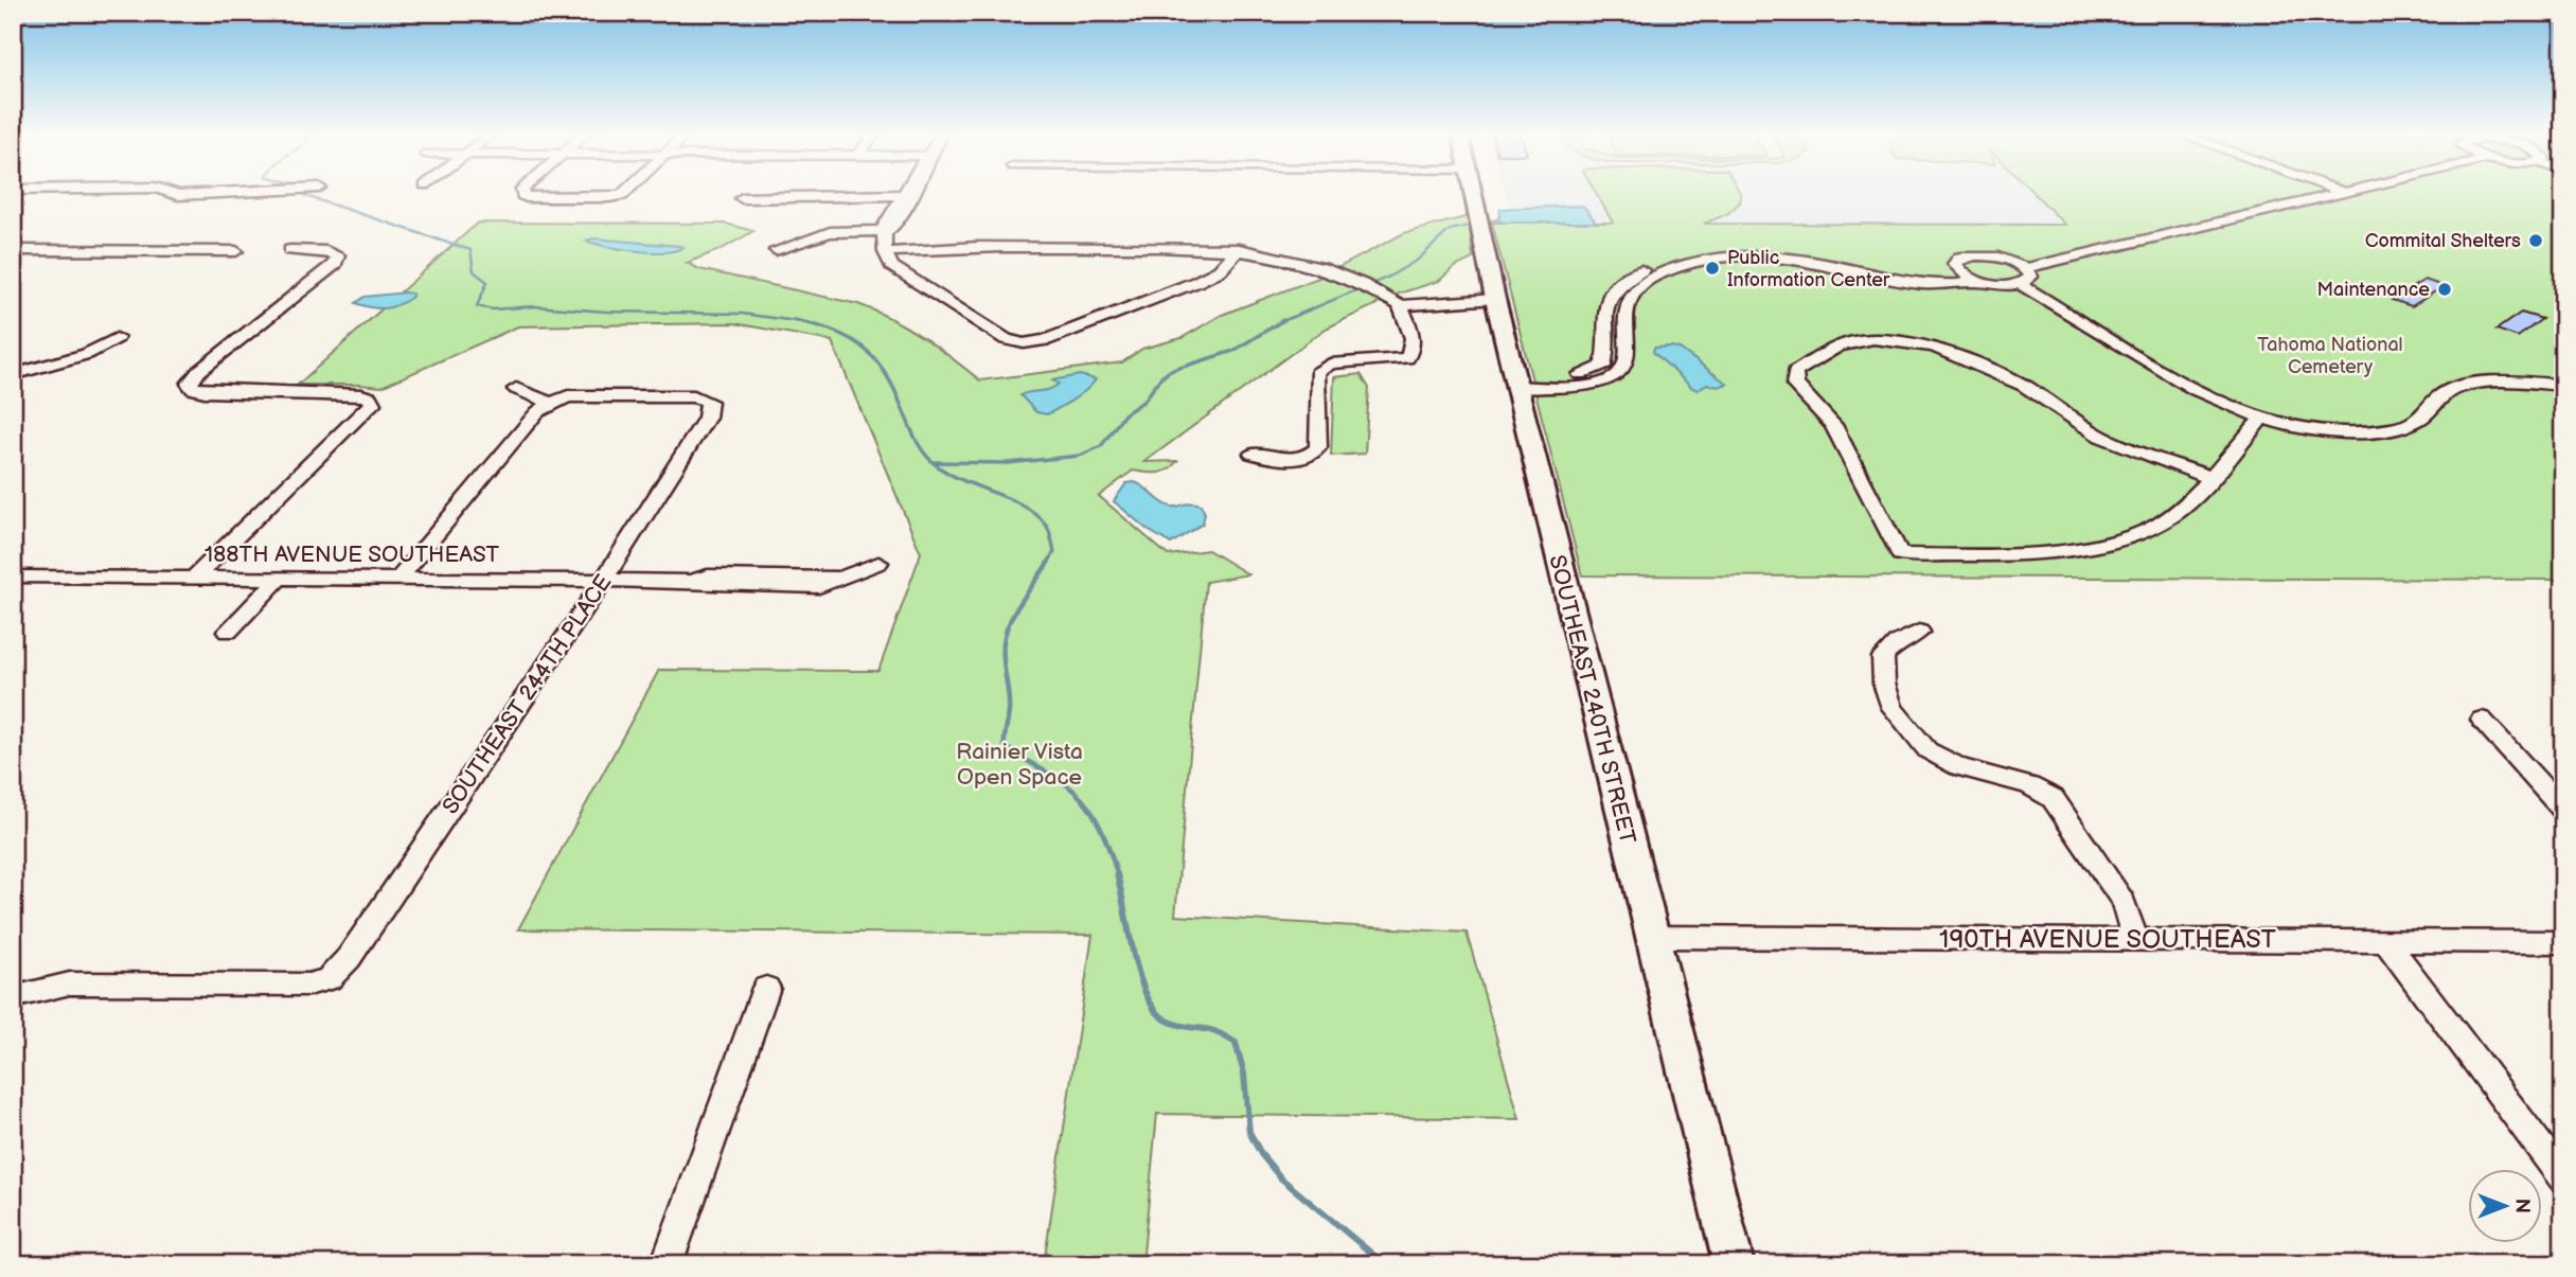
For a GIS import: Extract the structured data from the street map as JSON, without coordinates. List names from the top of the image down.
{
  "streets": {
    "main road": ["SOUTHEAST 240TH STREET"],
    "street": ["188TH AVENUE SOUTHEAST", "SOUTHEAST 244TH PLACE", "190TH AVENUE SOUTHEAST"]
  },
  "crossings": [
    ["188TH AVENUE SOUTHEAST", "SOUTHEAST 244TH PLACE"],
    ["SOUTHEAST 240TH STREET", "190TH AVENUE SOUTHEAST"]
  ],
  "parks": ["Tahoma National Cemetery", "Rainier Vista Open Space"],
  "places": ["Commital Shelters", "Public Information Center", "Maintenance"],
  "north": "right"
}
